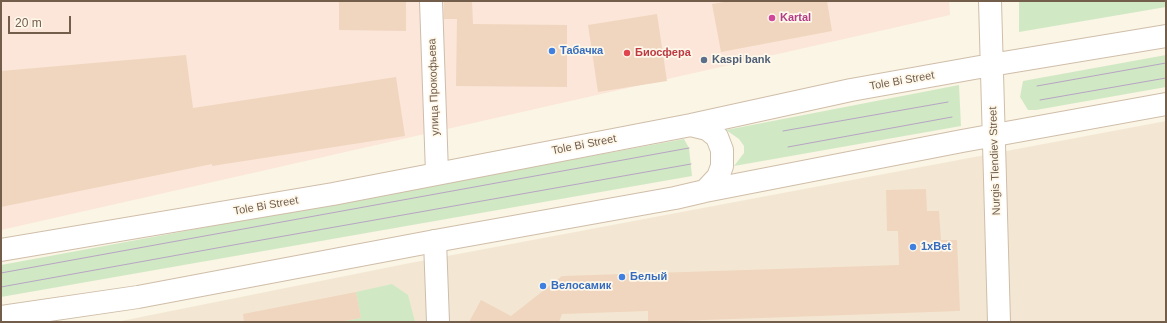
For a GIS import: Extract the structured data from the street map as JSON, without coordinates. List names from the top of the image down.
{
  "streets": {
    "main road": ["Tole Bi Street", "улица Прокофьева", "Nurgis Tlendiev Street"]
  },
  "crossings": [
    ["Tole Bi Street", "улица Прокофьева"],
    ["Tole Bi Street", "Nurgis Tlendiev Street"]
  ],
  "places": [
    "Kartal",
    "Табачка",
    "Биосфера",
    "Kaspi bank",
    "1xBet",
    "Белый",
    "Велосамик"
  ],
  "scale_bar": "20 m"
}
